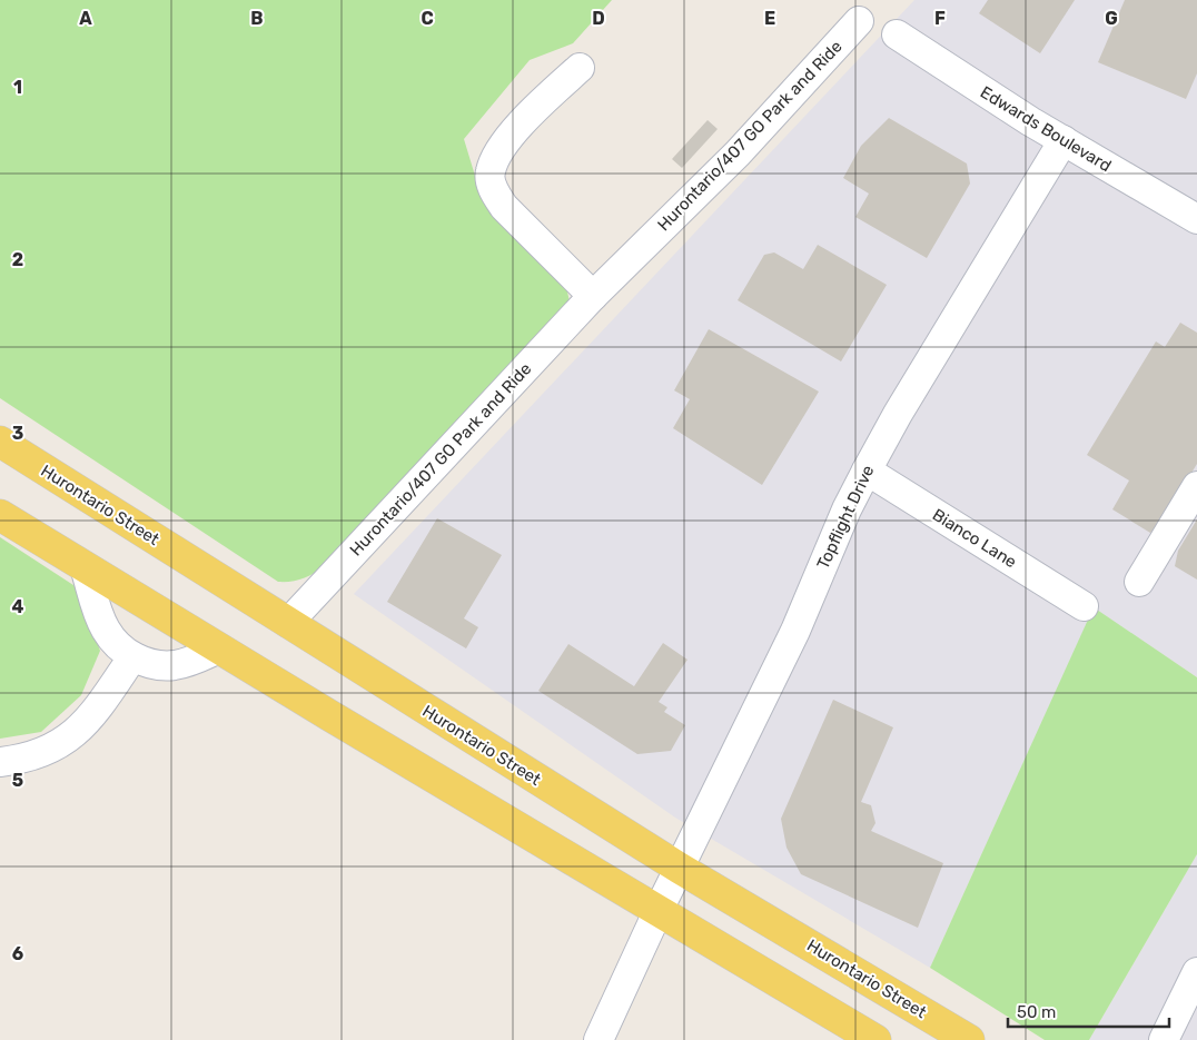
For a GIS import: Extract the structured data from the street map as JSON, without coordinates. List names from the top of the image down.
{
  "streets": {
    "main road": ["Hurontario Street"],
    "street": [
      "Edwards Boulevard",
      "Hurontario/407 GO Park and Ride",
      "Topflight Drive",
      "Bianco Lane"
    ]
  },
  "crossings": [
    ["Edwards Boulevard", "Topflight Drive"],
    ["Hurontario/407 GO Park and Ride", "Hurontario Street"],
    ["Hurontario Street", "Topflight Drive"],
    ["Topflight Drive", "Bianco Lane"]
  ],
  "scale_bar": "50 m",
  "grid": {
    "columns": [
      "A",
      "B",
      "C",
      "D",
      "E",
      "F",
      "G"
    ],
    "rows": [
      "1",
      "2",
      "3",
      "4",
      "5",
      "6"
    ]
  }
}
